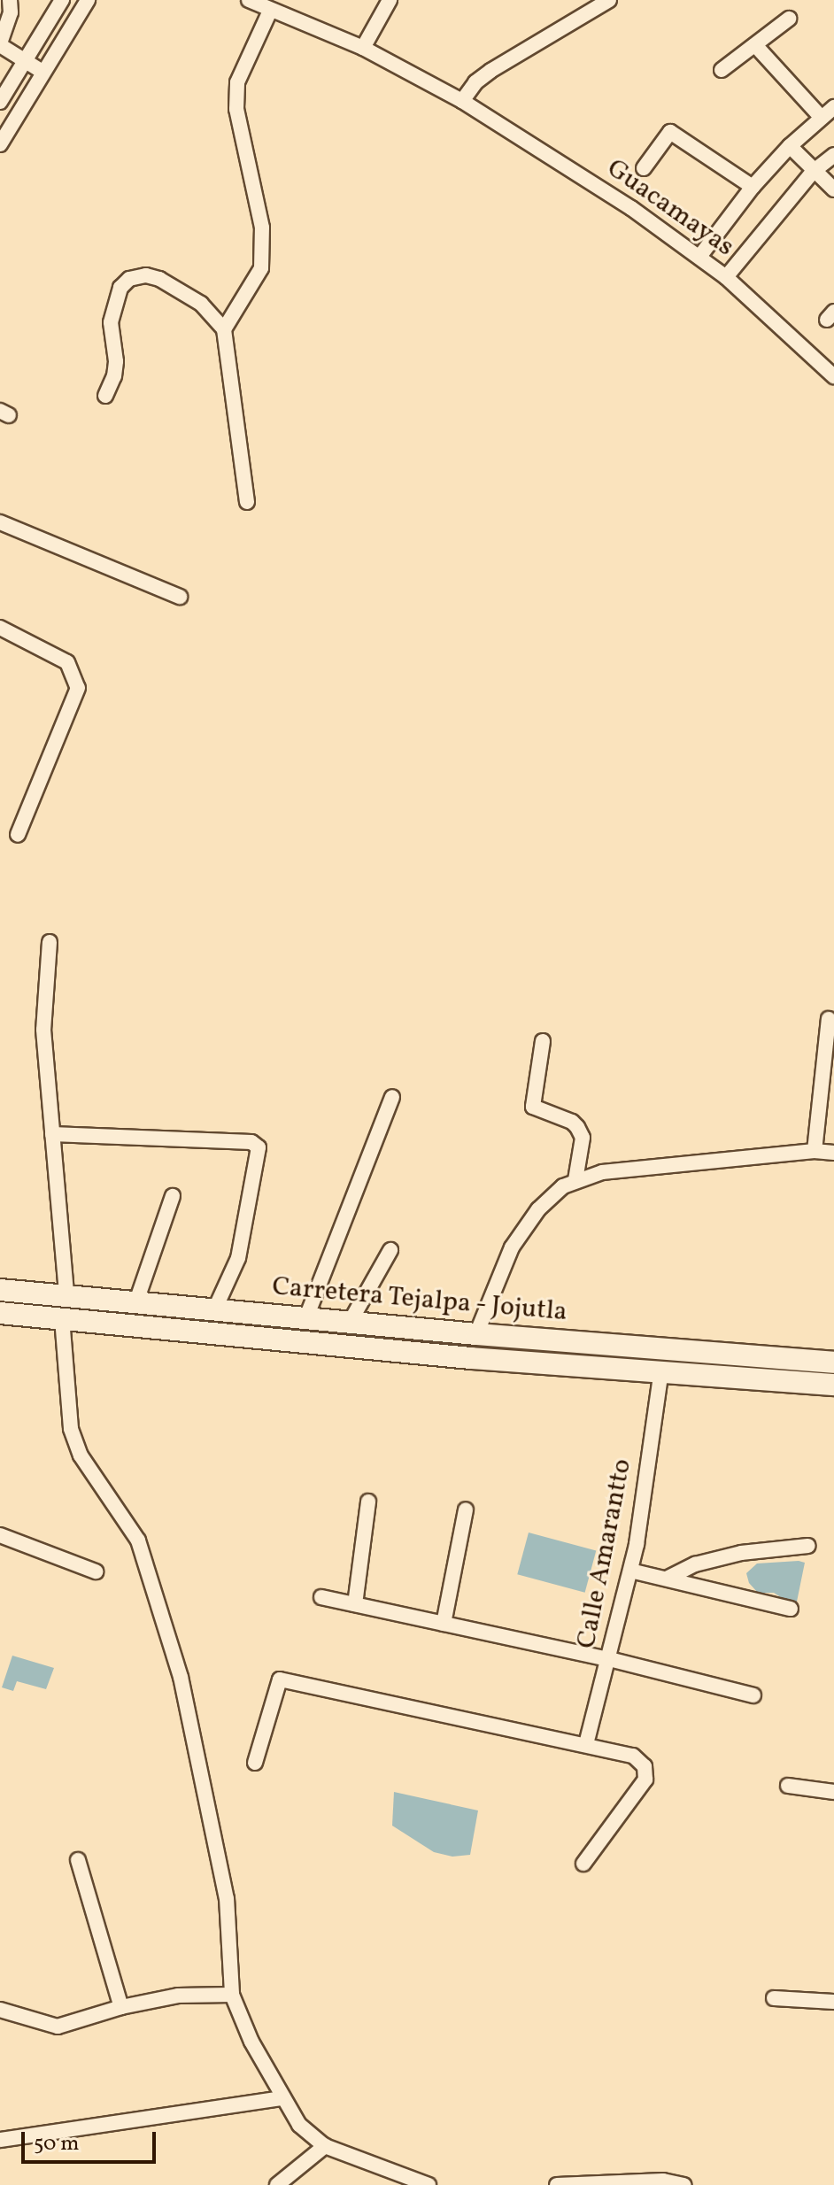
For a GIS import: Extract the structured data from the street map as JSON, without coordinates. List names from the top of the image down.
{
  "streets": {
    "main road": ["Carretera Tejalpa - Jojutla"],
    "street": ["Guacamayas", "Calle Amarantto"]
  },
  "crossings": [
    ["Carretera Tejalpa - Jojutla", "Calle Amarantto"]
  ],
  "scale_bar": "50 m"
}
